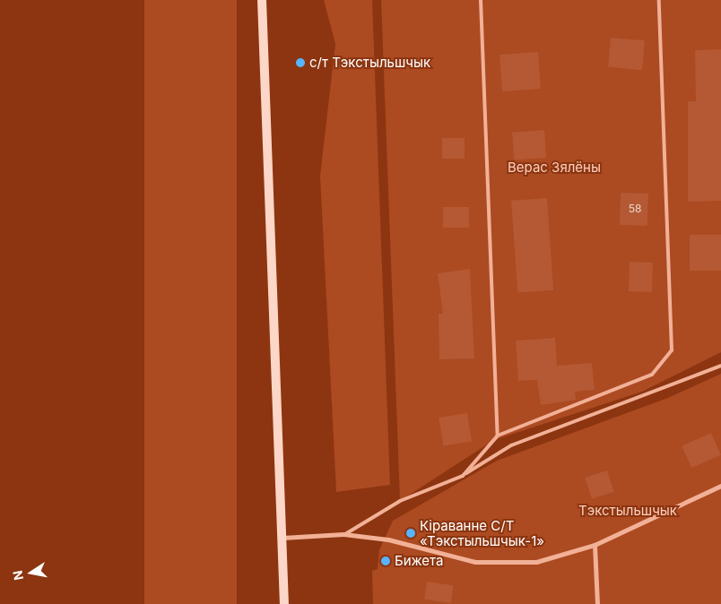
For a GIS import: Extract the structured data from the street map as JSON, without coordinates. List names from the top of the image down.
{
  "parks": ["Верас Зялёны", "Тэкстыльшчык"],
  "places": ["с/т Тэкстыльшчык", "Кіраванне С/Т «Тэкстыльшчык-1»", "Бижета"],
  "house_numbers": ["58"],
  "north": "left"
}
